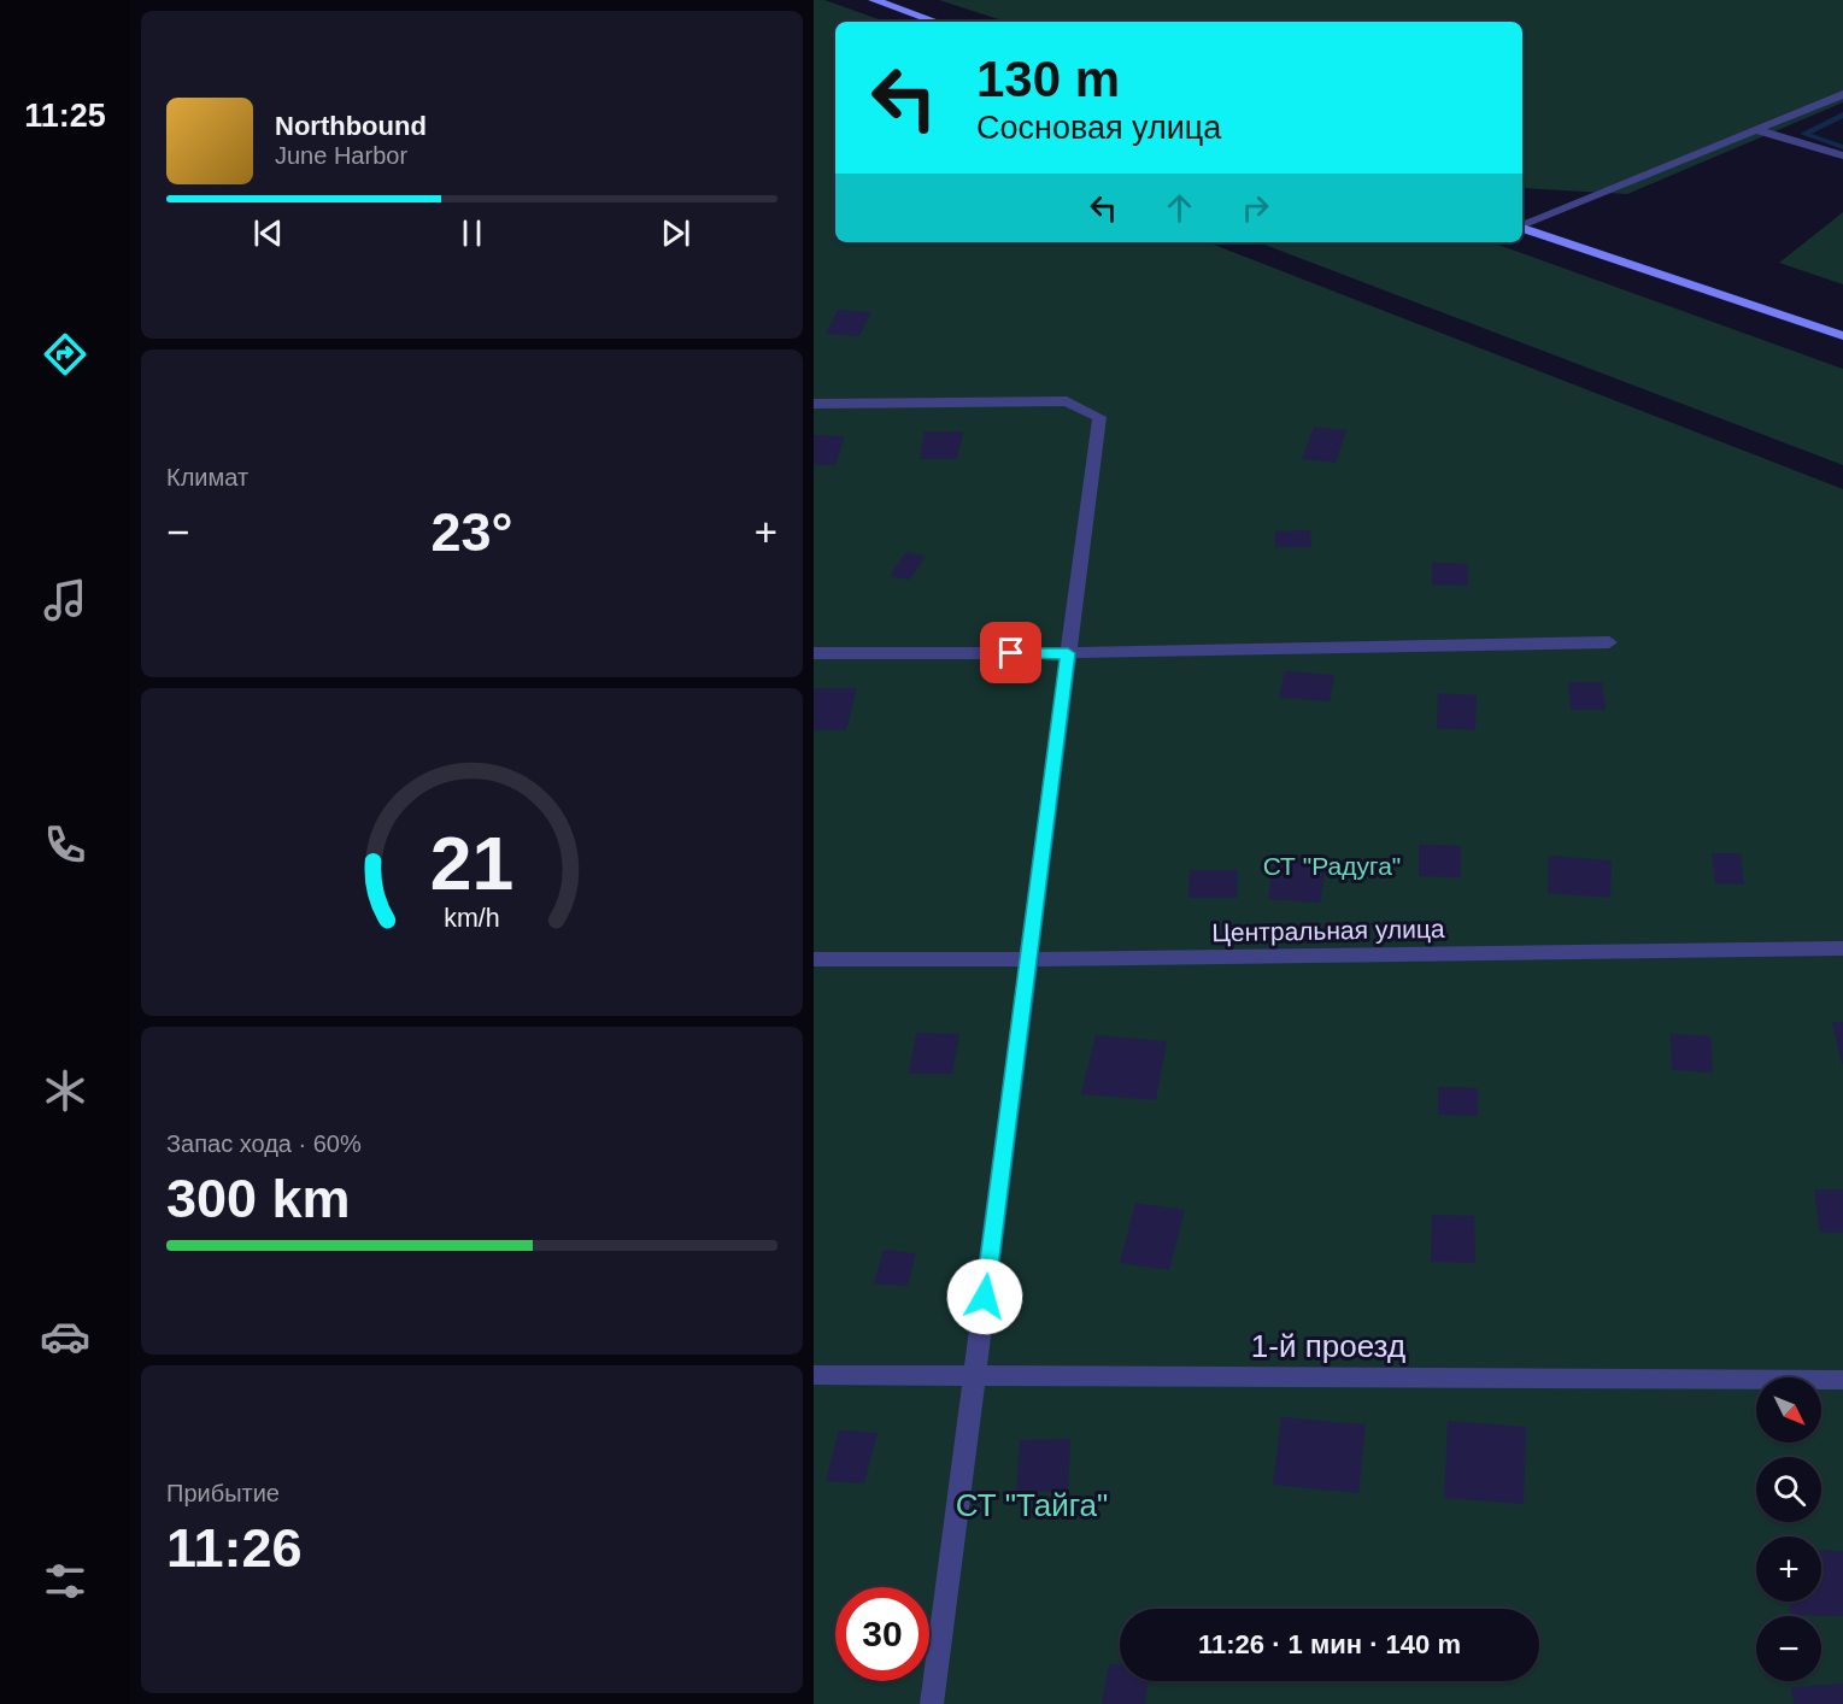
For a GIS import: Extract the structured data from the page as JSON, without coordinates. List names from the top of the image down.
{
  "streets": {
    "street": ["Центральная улица", "1-й проезд"]
  },
  "parks": ["СТ \"Радуга\"", "СТ \"Тайга\""],
  "north": "bottom right",
  "page": {
    "tabs": "11:25",
    "turn": ["130 m", "Сосновая улица"],
    "song": ["Northbound", "June Harbor"],
    "tile": [
      "Климат",
      ["Запас хода · 60%", "300 km"],
      ["Прибытие", "11:26"]
    ],
    "heat": ["−", "23°", "+"],
    "map_buttons": ["+", "−"],
    "limit": "30",
    "trip": "11:26 · 1 мин · 140 m",
    "gauge": ["21", "km/h"]
  }
}
